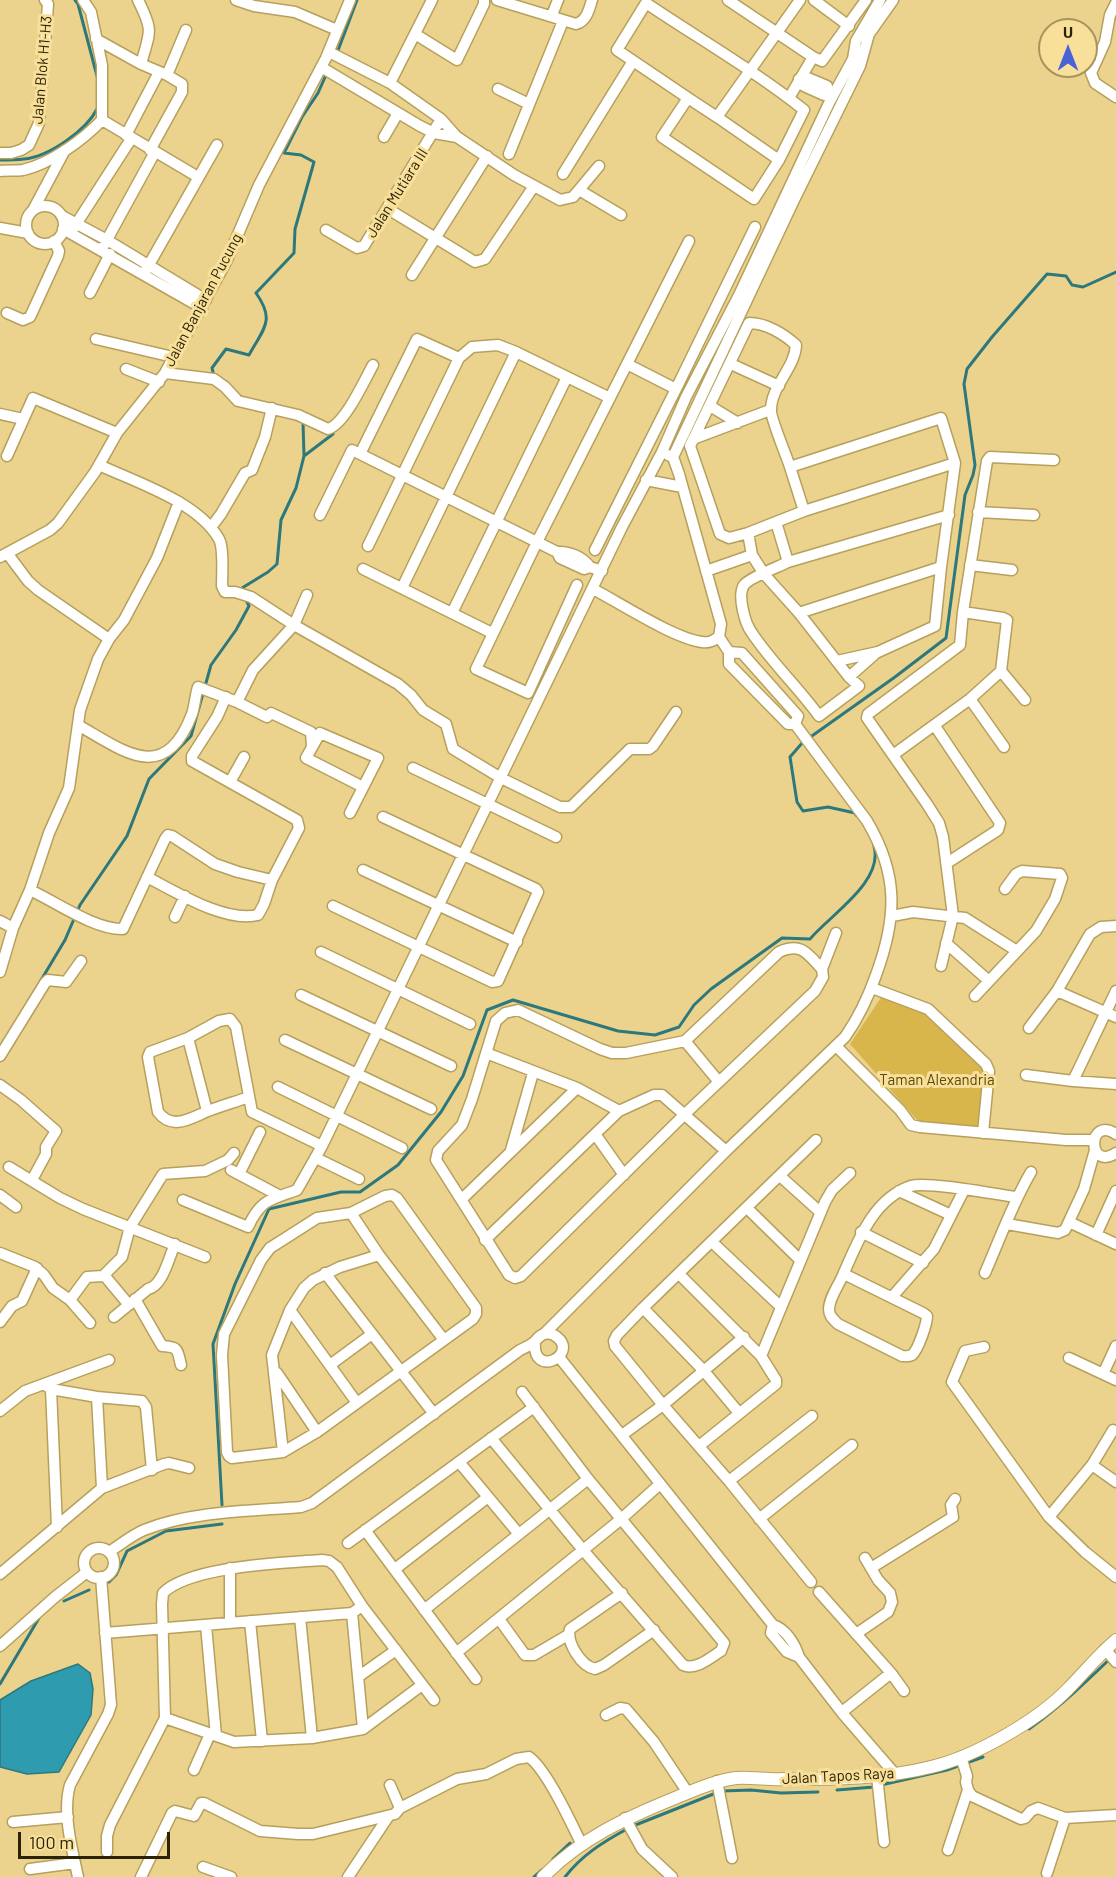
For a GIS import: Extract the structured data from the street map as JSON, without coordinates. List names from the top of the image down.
{
  "streets": {
    "main road": ["Jalan Tapos Raya"],
    "street": ["Jalan Blok H1-H3", "Jalan Mutiara III", "Jalan Banjaran Pucung"]
  },
  "parks": ["Taman Alexandria"],
  "scale_bar": "100 m",
  "north": "top"
}
